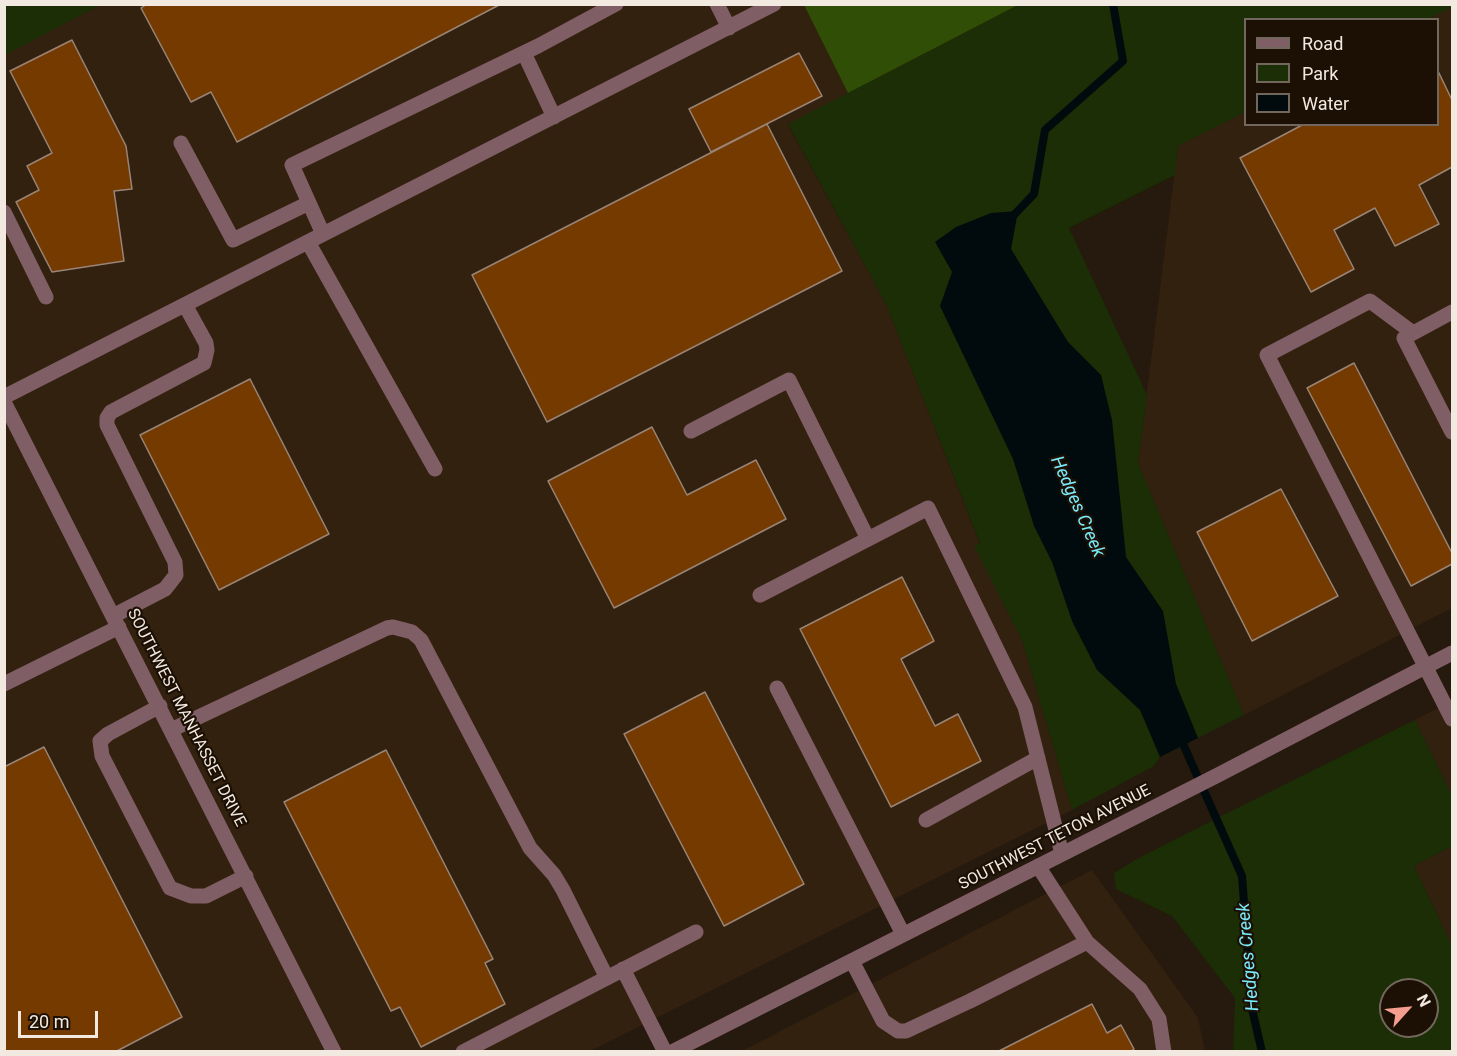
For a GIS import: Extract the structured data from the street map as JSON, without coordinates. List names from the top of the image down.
{
  "streets": {
    "street": ["SOUTHWEST MANHASSET DRIVE", "SOUTHWEST TETON AVENUE"]
  },
  "water": ["Hedges Creek"],
  "legend": ["Road", "Park", "Water"],
  "scale_bar": "20 m",
  "north": "top right"
}
